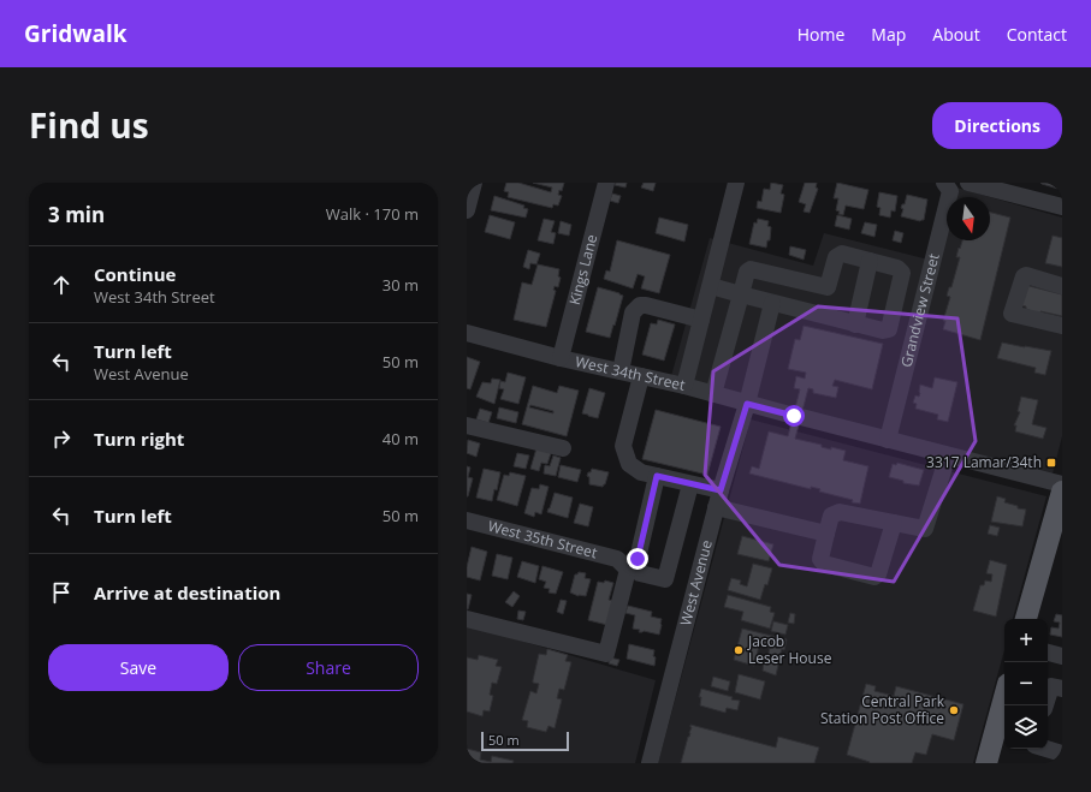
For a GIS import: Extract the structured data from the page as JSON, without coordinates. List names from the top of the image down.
{
  "streets": {
    "street": [
      "Kings Lane",
      "Grandview Street",
      "West 34th Street",
      "West 35th Street",
      "West Avenue"
    ]
  },
  "crossings": [
    ["Kings Lane", "West 34th Street"],
    ["Grandview Street", "West 34th Street"],
    ["West 34th Street", "West Avenue"]
  ],
  "places": {
    "transit": ["3317 Lamar/34th"],
    "other": ["Jacob Leser House", "Central Park Station Post Office"]
  },
  "scale_bar": "50 m",
  "north": "bottom",
  "page": {
    "header": "Gridwalk",
    "nav": [
      "Home",
      "Map",
      "About",
      "Contact"
    ],
    "title": "Find us",
    "buttons": [
      "Directions",
      ["Save", "Share"]
    ],
    "heading": ["3 min", "Walk · 170 m"],
    "list": [
      ["Continue", "West 34th Street", "30 m"],
      ["Turn left", "West Avenue", "50 m"],
      ["Turn right", "40 m"],
      ["Turn left", "50 m"],
      "Arrive at destination"
    ],
    "map_buttons": ["+", "−"],
    "scale": "50 m"
  }
}
